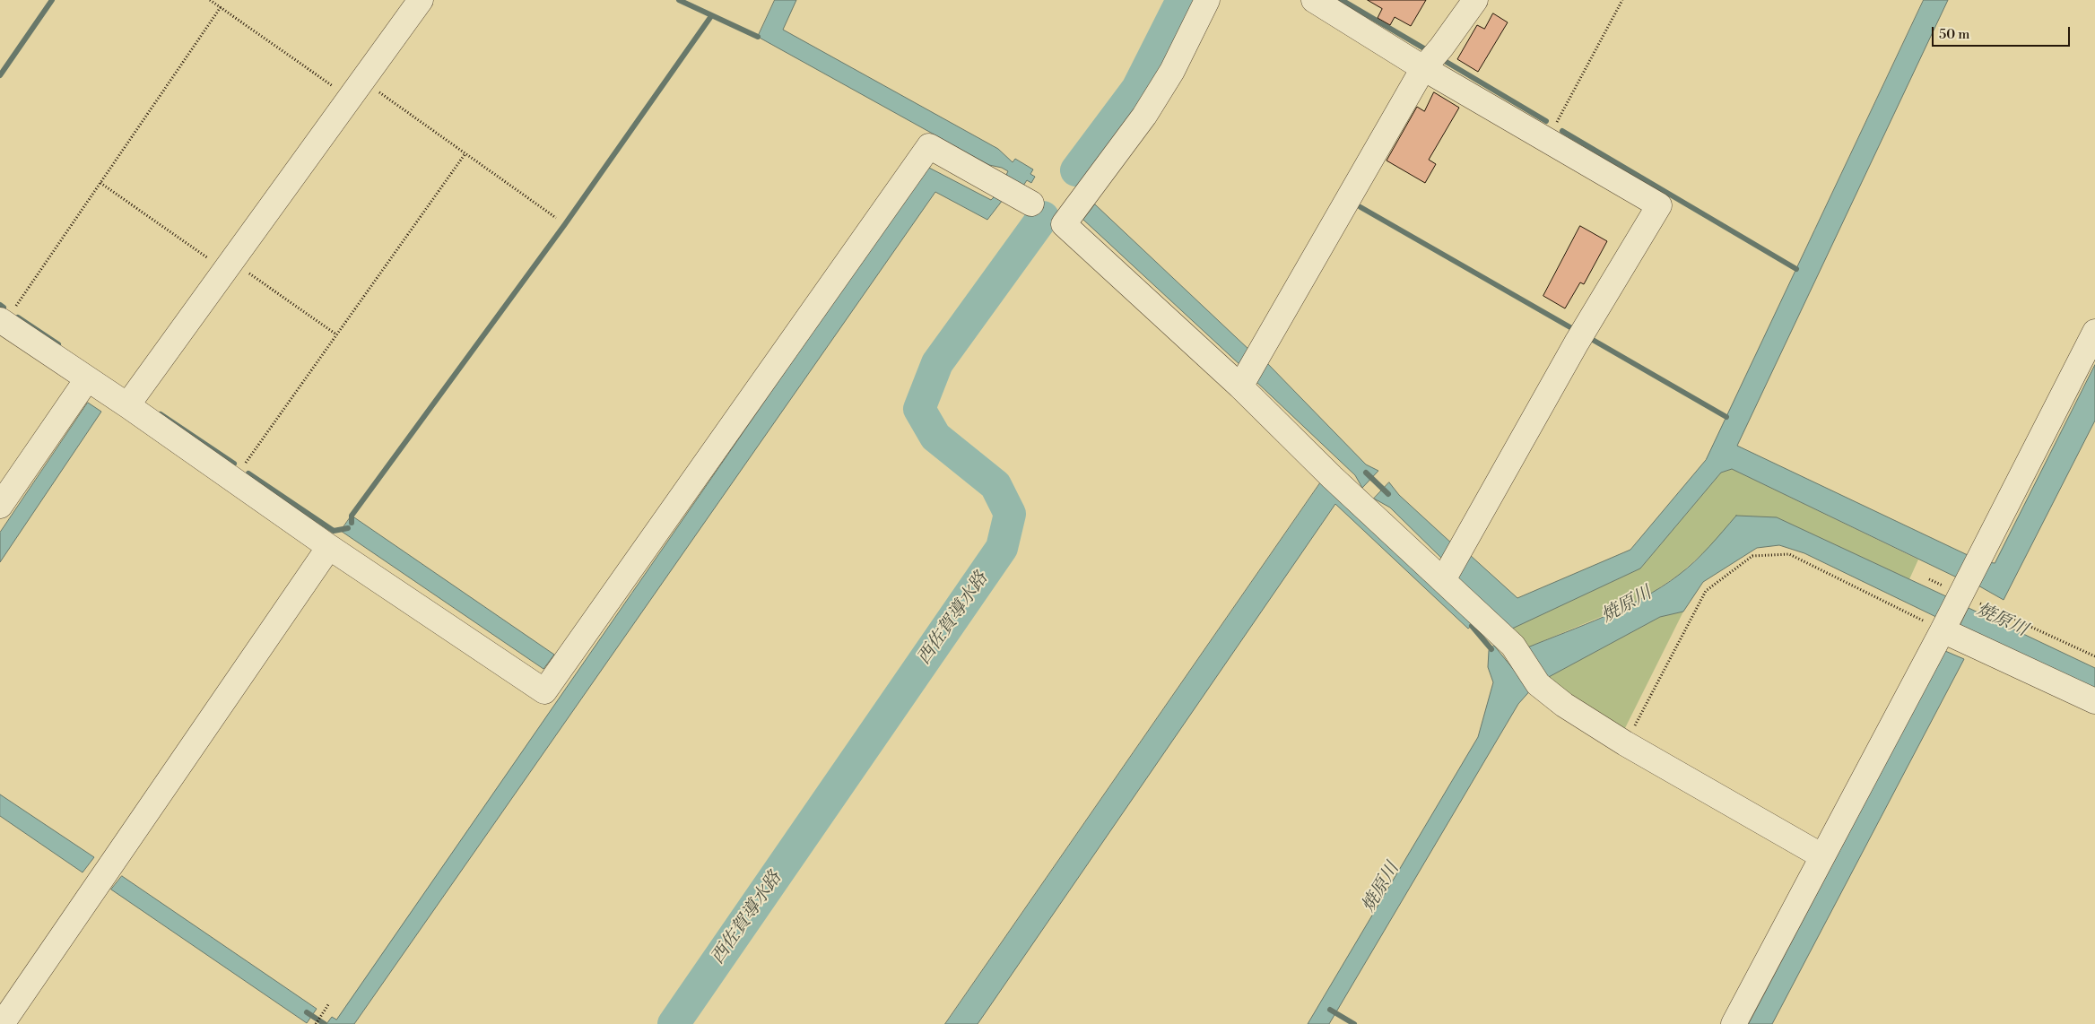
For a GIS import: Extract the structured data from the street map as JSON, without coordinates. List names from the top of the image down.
{
  "water": ["焼原川", "西佐賀導水路"],
  "scale_bar": "50 m"
}
